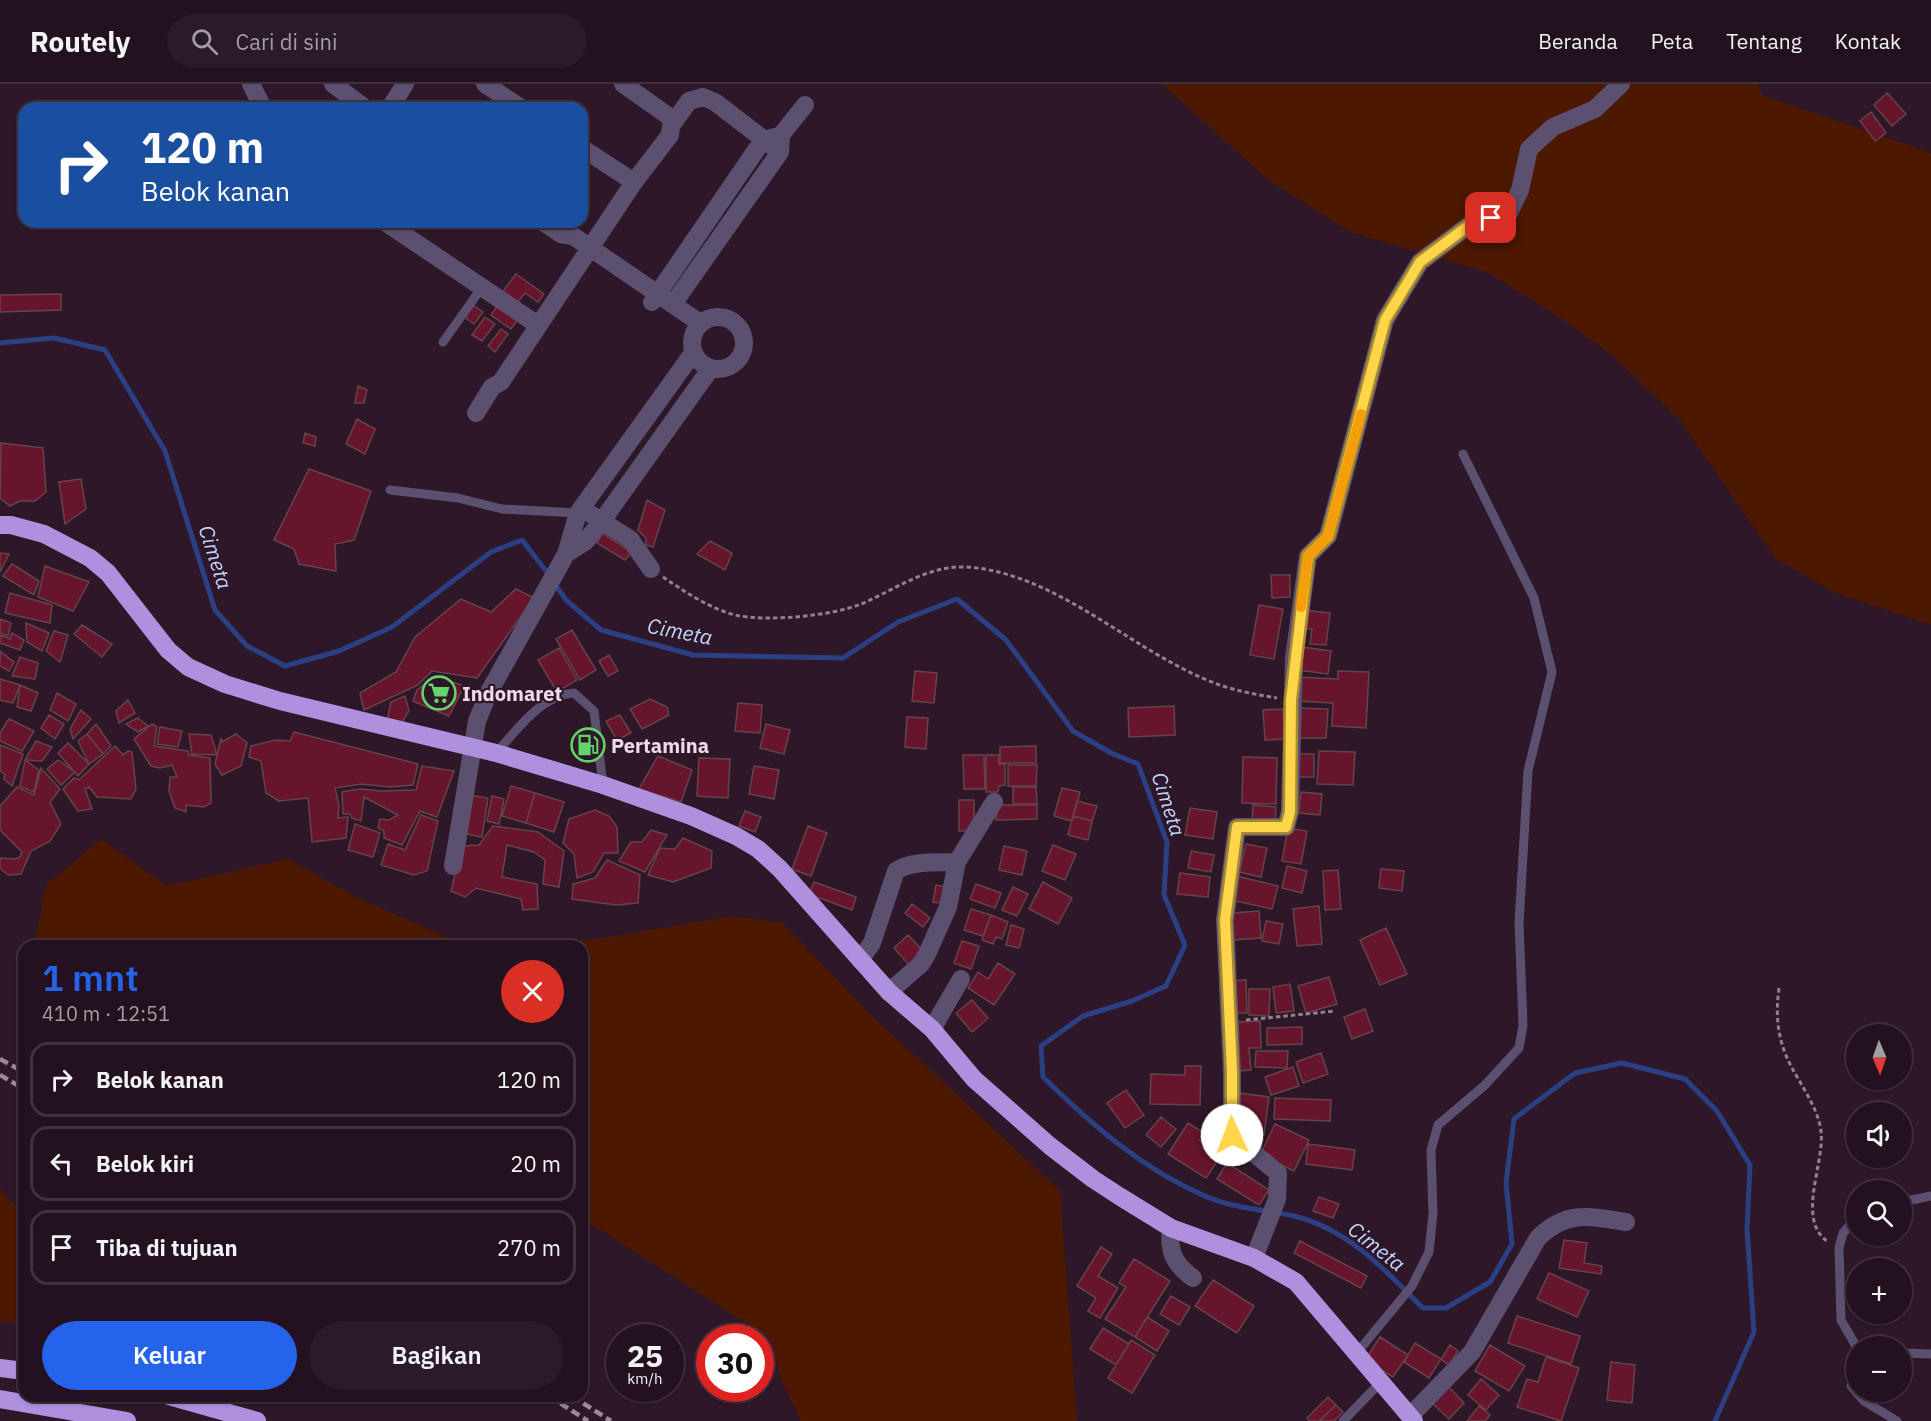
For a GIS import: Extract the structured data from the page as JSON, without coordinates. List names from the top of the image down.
{
  "water": ["Cimeta"],
  "places": {
    "supermarket": ["Indomaret"],
    "fuel station": ["Pertamina"]
  },
  "north": "bottom",
  "page": {
    "header": "Routely",
    "search": "Cari di sini",
    "nav": [
      "Beranda",
      "Peta",
      "Tentang",
      "Kontak"
    ],
    "turn": ["120 m", "Belok kanan"],
    "heading": ["1 mnt", "410 m · 12:51"],
    "map_buttons": ["+", "−"],
    "list": [
      {
        "name": "Belok kanan",
        "value": "120 m"
      },
      {
        "name": "Belok kiri",
        "value": "20 m"
      },
      {
        "name": "Tiba di tujuan",
        "value": "270 m"
      }
    ],
    "buttons": ["Keluar", "Bagikan"],
    "speed": "25 km/h",
    "limit": "30"
  }
}
